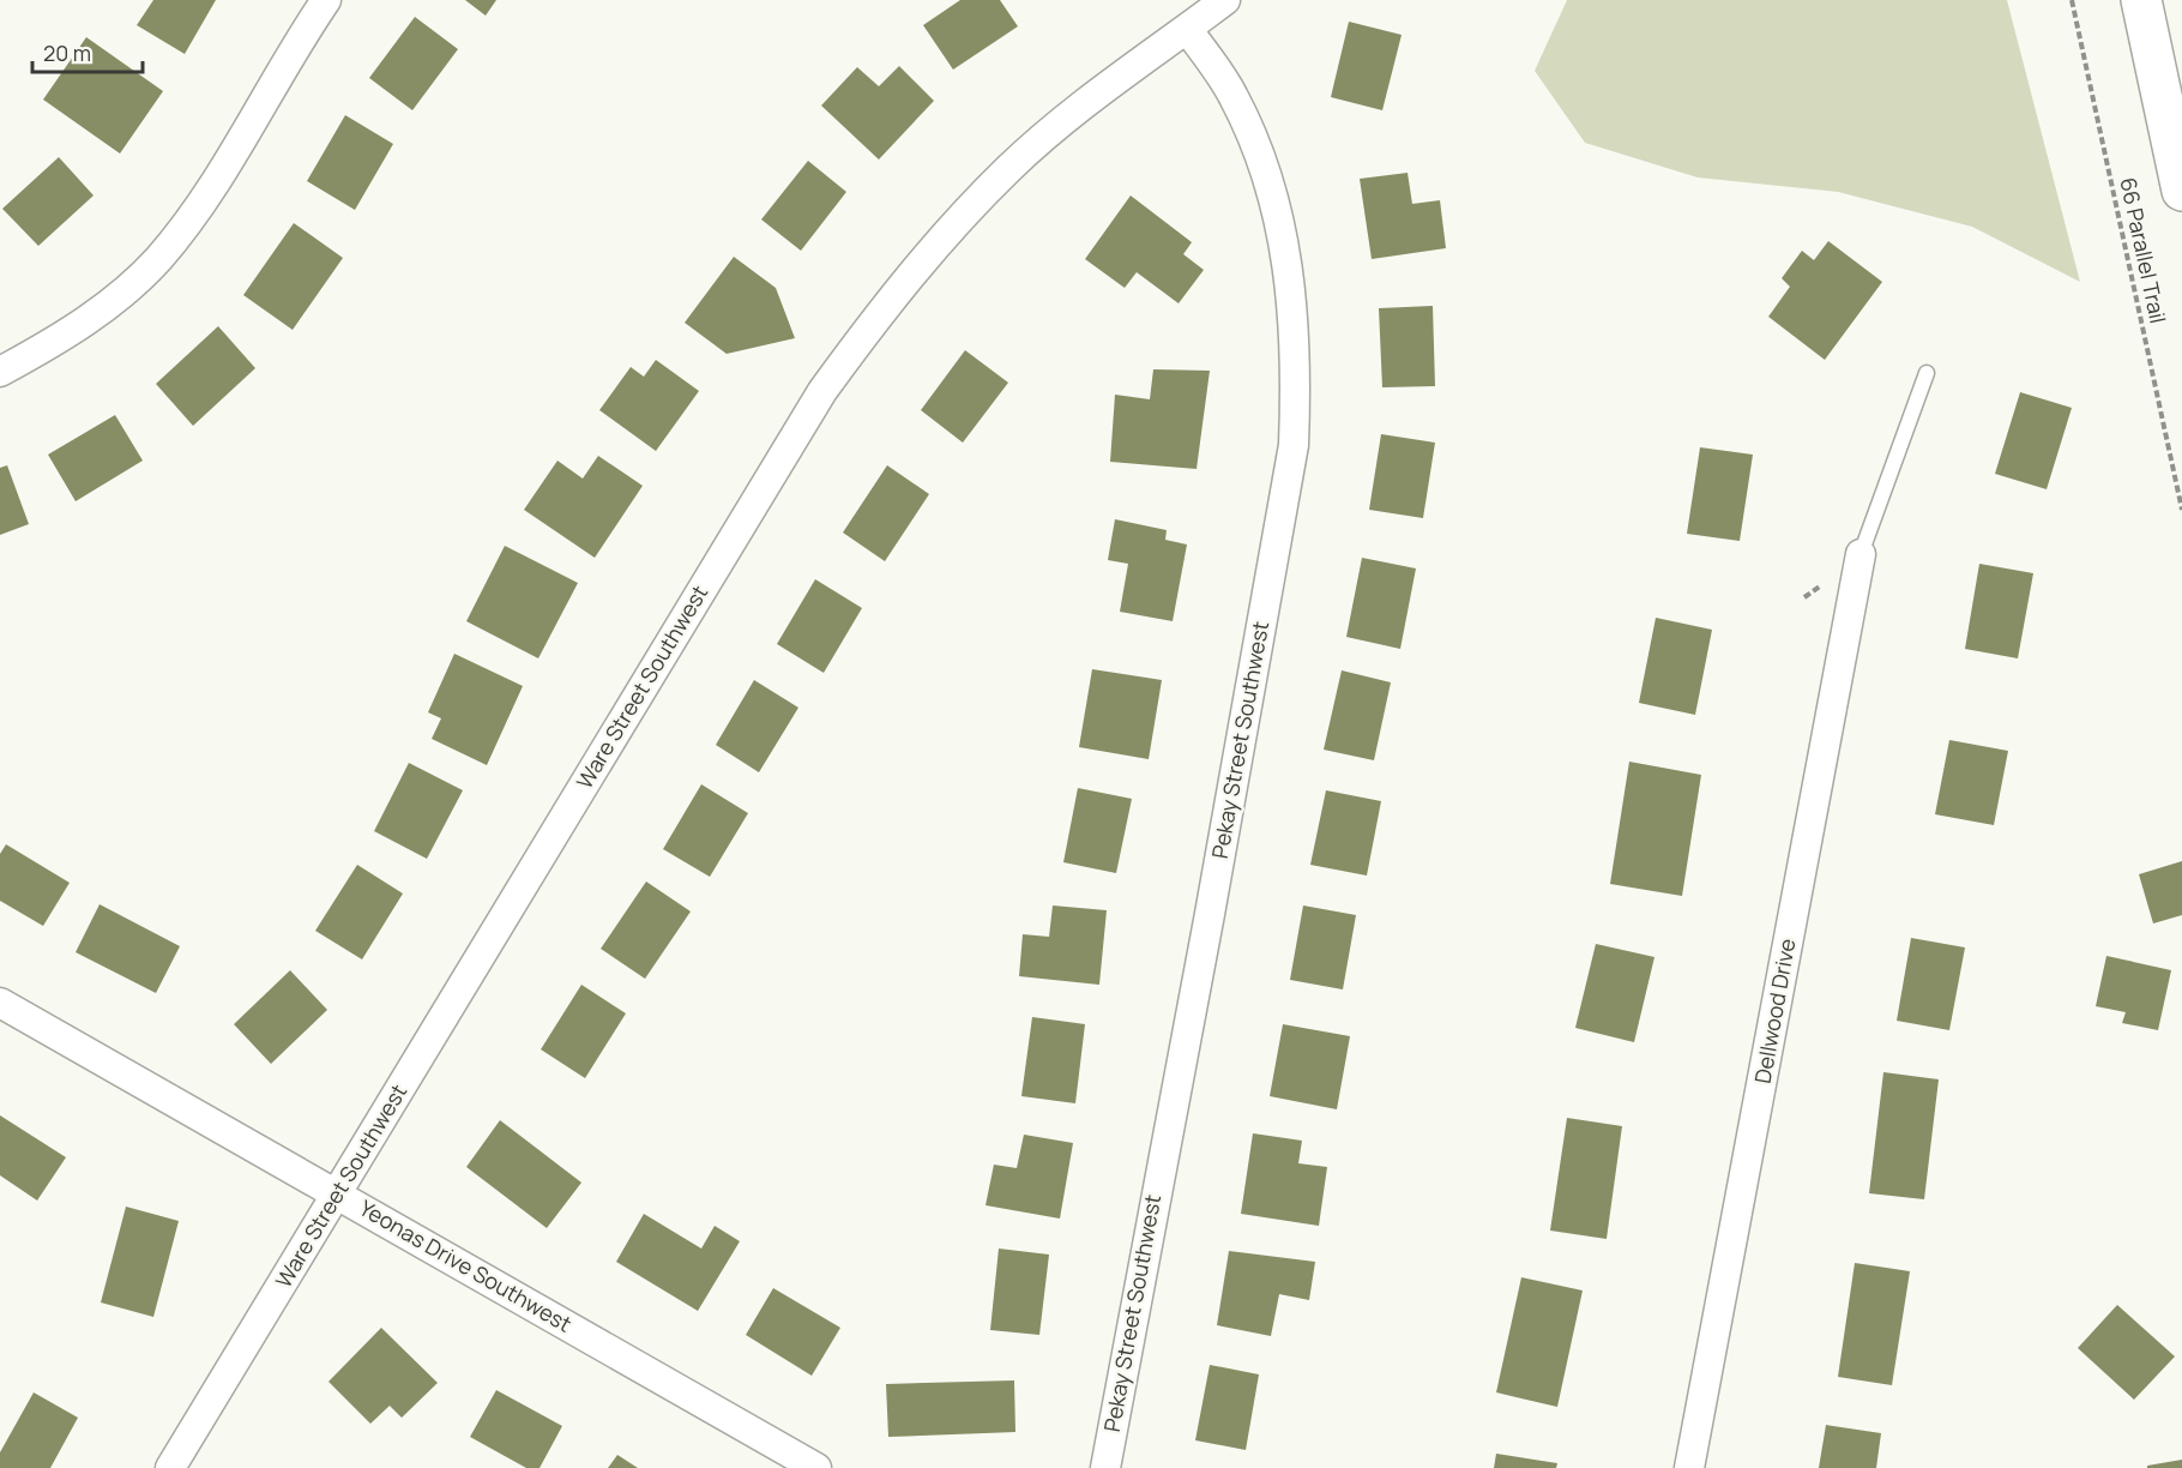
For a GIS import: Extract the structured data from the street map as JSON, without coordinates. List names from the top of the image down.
{
  "streets": {
    "street": [
      "Ware Street Southwest",
      "Pekay Street Southwest",
      "Dellwood Drive",
      "Yeonas Drive Southwest"
    ],
    "path": ["66 Parallel Trail"]
  },
  "crossings": [
    ["Ware Street Southwest", "Pekay Street Southwest"],
    ["Ware Street Southwest", "Yeonas Drive Southwest"]
  ],
  "scale_bar": "20 m"
}
